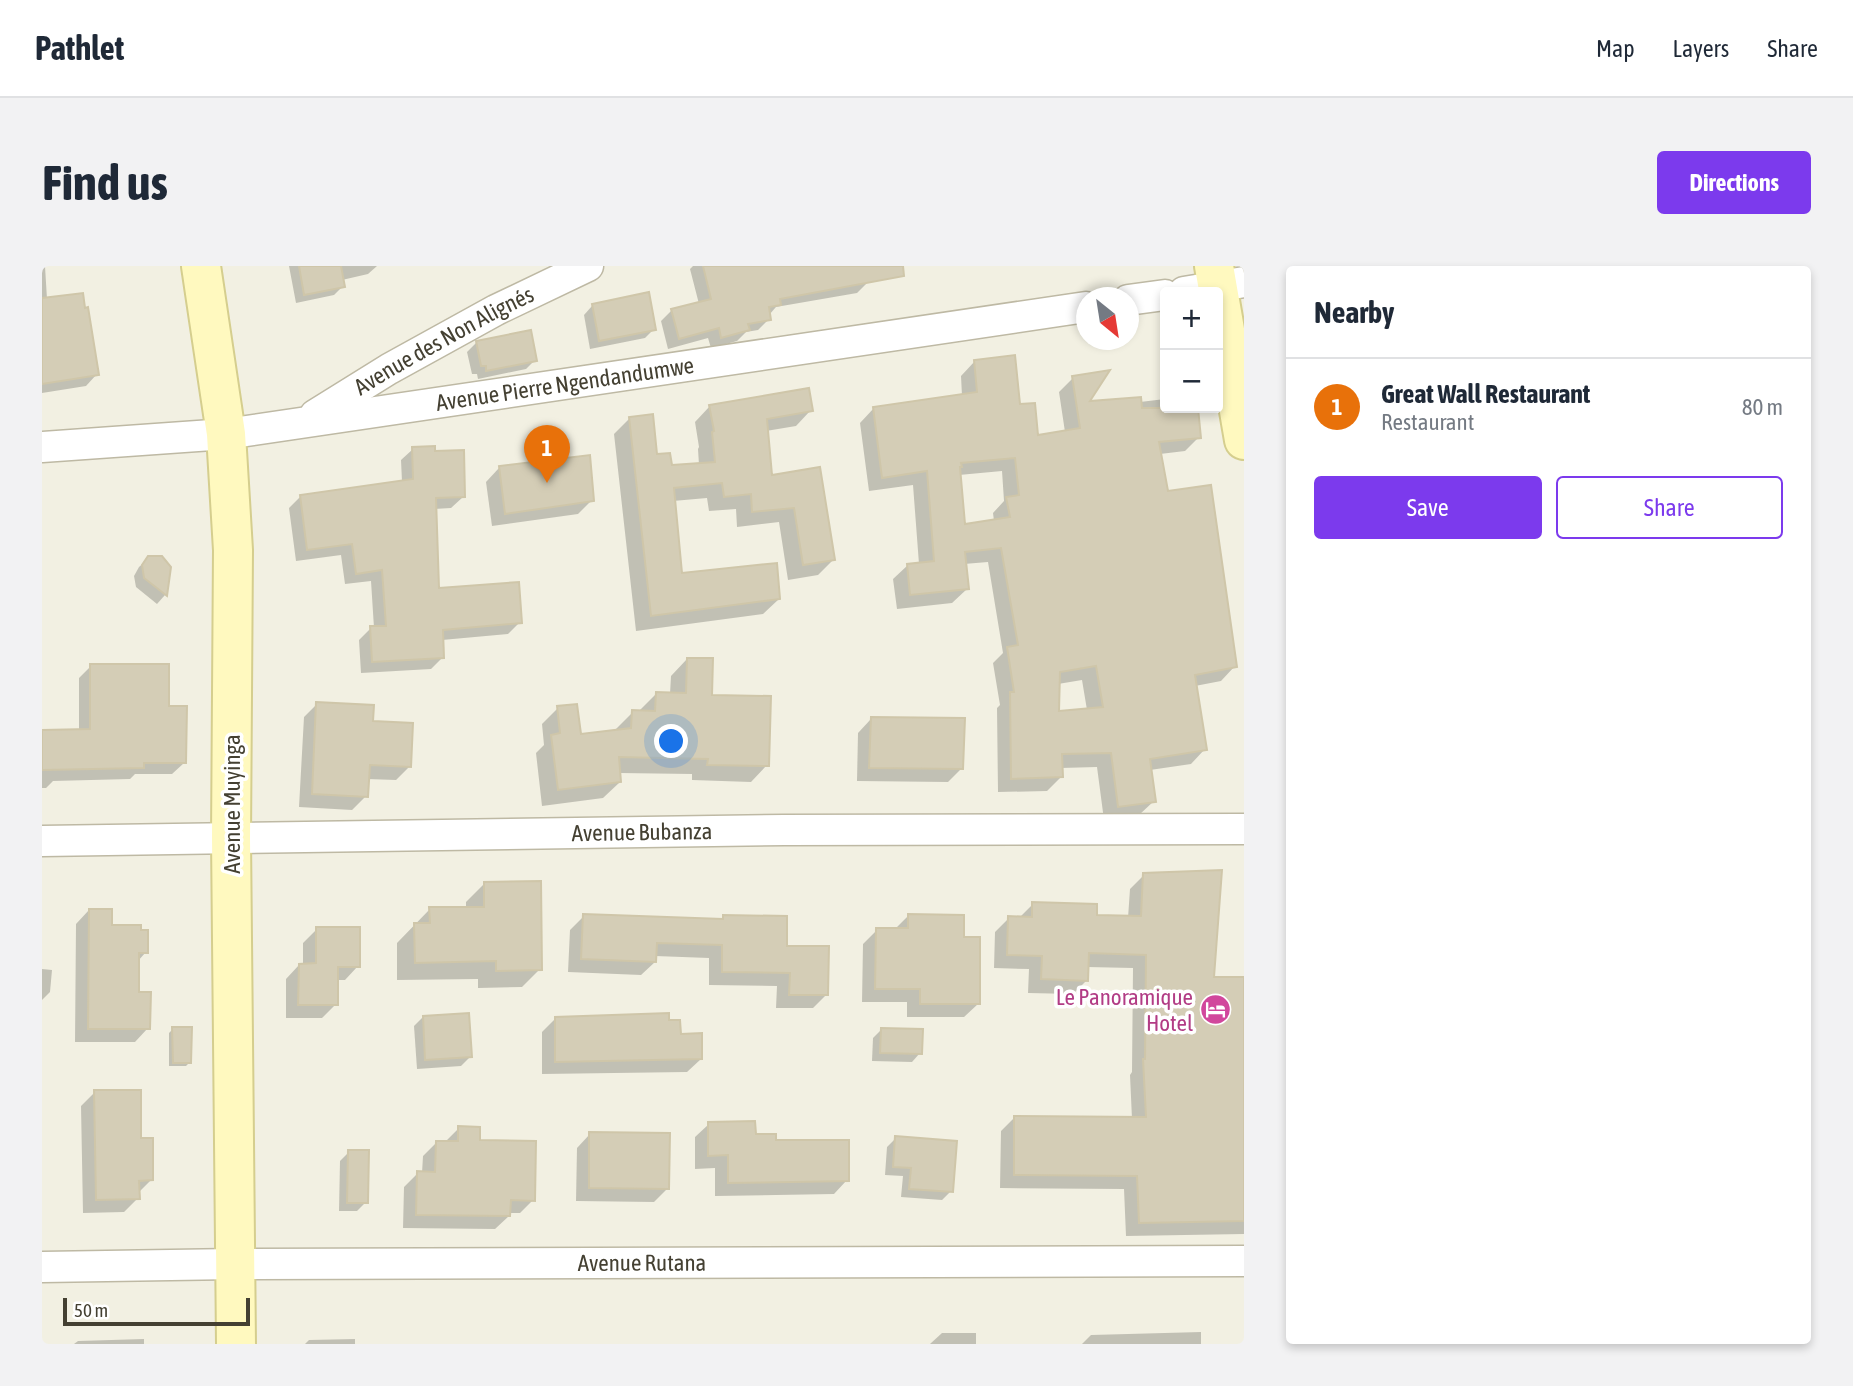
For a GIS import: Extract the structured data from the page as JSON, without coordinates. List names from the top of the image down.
{
  "streets": {
    "street": [
      "Avenue des Non Alignés",
      "Avenue Pierre Ngendandumwe",
      "Avenue Muyinga",
      "Avenue Bubanza",
      "Avenue Rutana"
    ]
  },
  "crossings": [
    ["Avenue des Non Alignés", "Avenue Pierre Ngendandumwe"],
    ["Avenue Pierre Ngendandumwe", "Avenue Muyinga"],
    ["Avenue Muyinga", "Avenue Bubanza"],
    ["Avenue Muyinga", "Avenue Rutana"]
  ],
  "places": {
    "hotel": ["Le Panoramique Hotel"]
  },
  "scale_bar": "50 m",
  "north": "bottom right",
  "page": {
    "header": "Pathlet",
    "nav": ["Map", "Layers", "Share"],
    "buttons": [
      "Directions",
      ["Save", "Share"]
    ],
    "title": "Find us",
    "heading": "Nearby",
    "map_buttons": ["+", "−"],
    "list": [
      {
        "mark": "1",
        "name": "Great Wall Restaurant",
        "note": "Restaurant",
        "value": "80 m"
      }
    ],
    "pins": "1",
    "scale": "50 m"
  }
}
